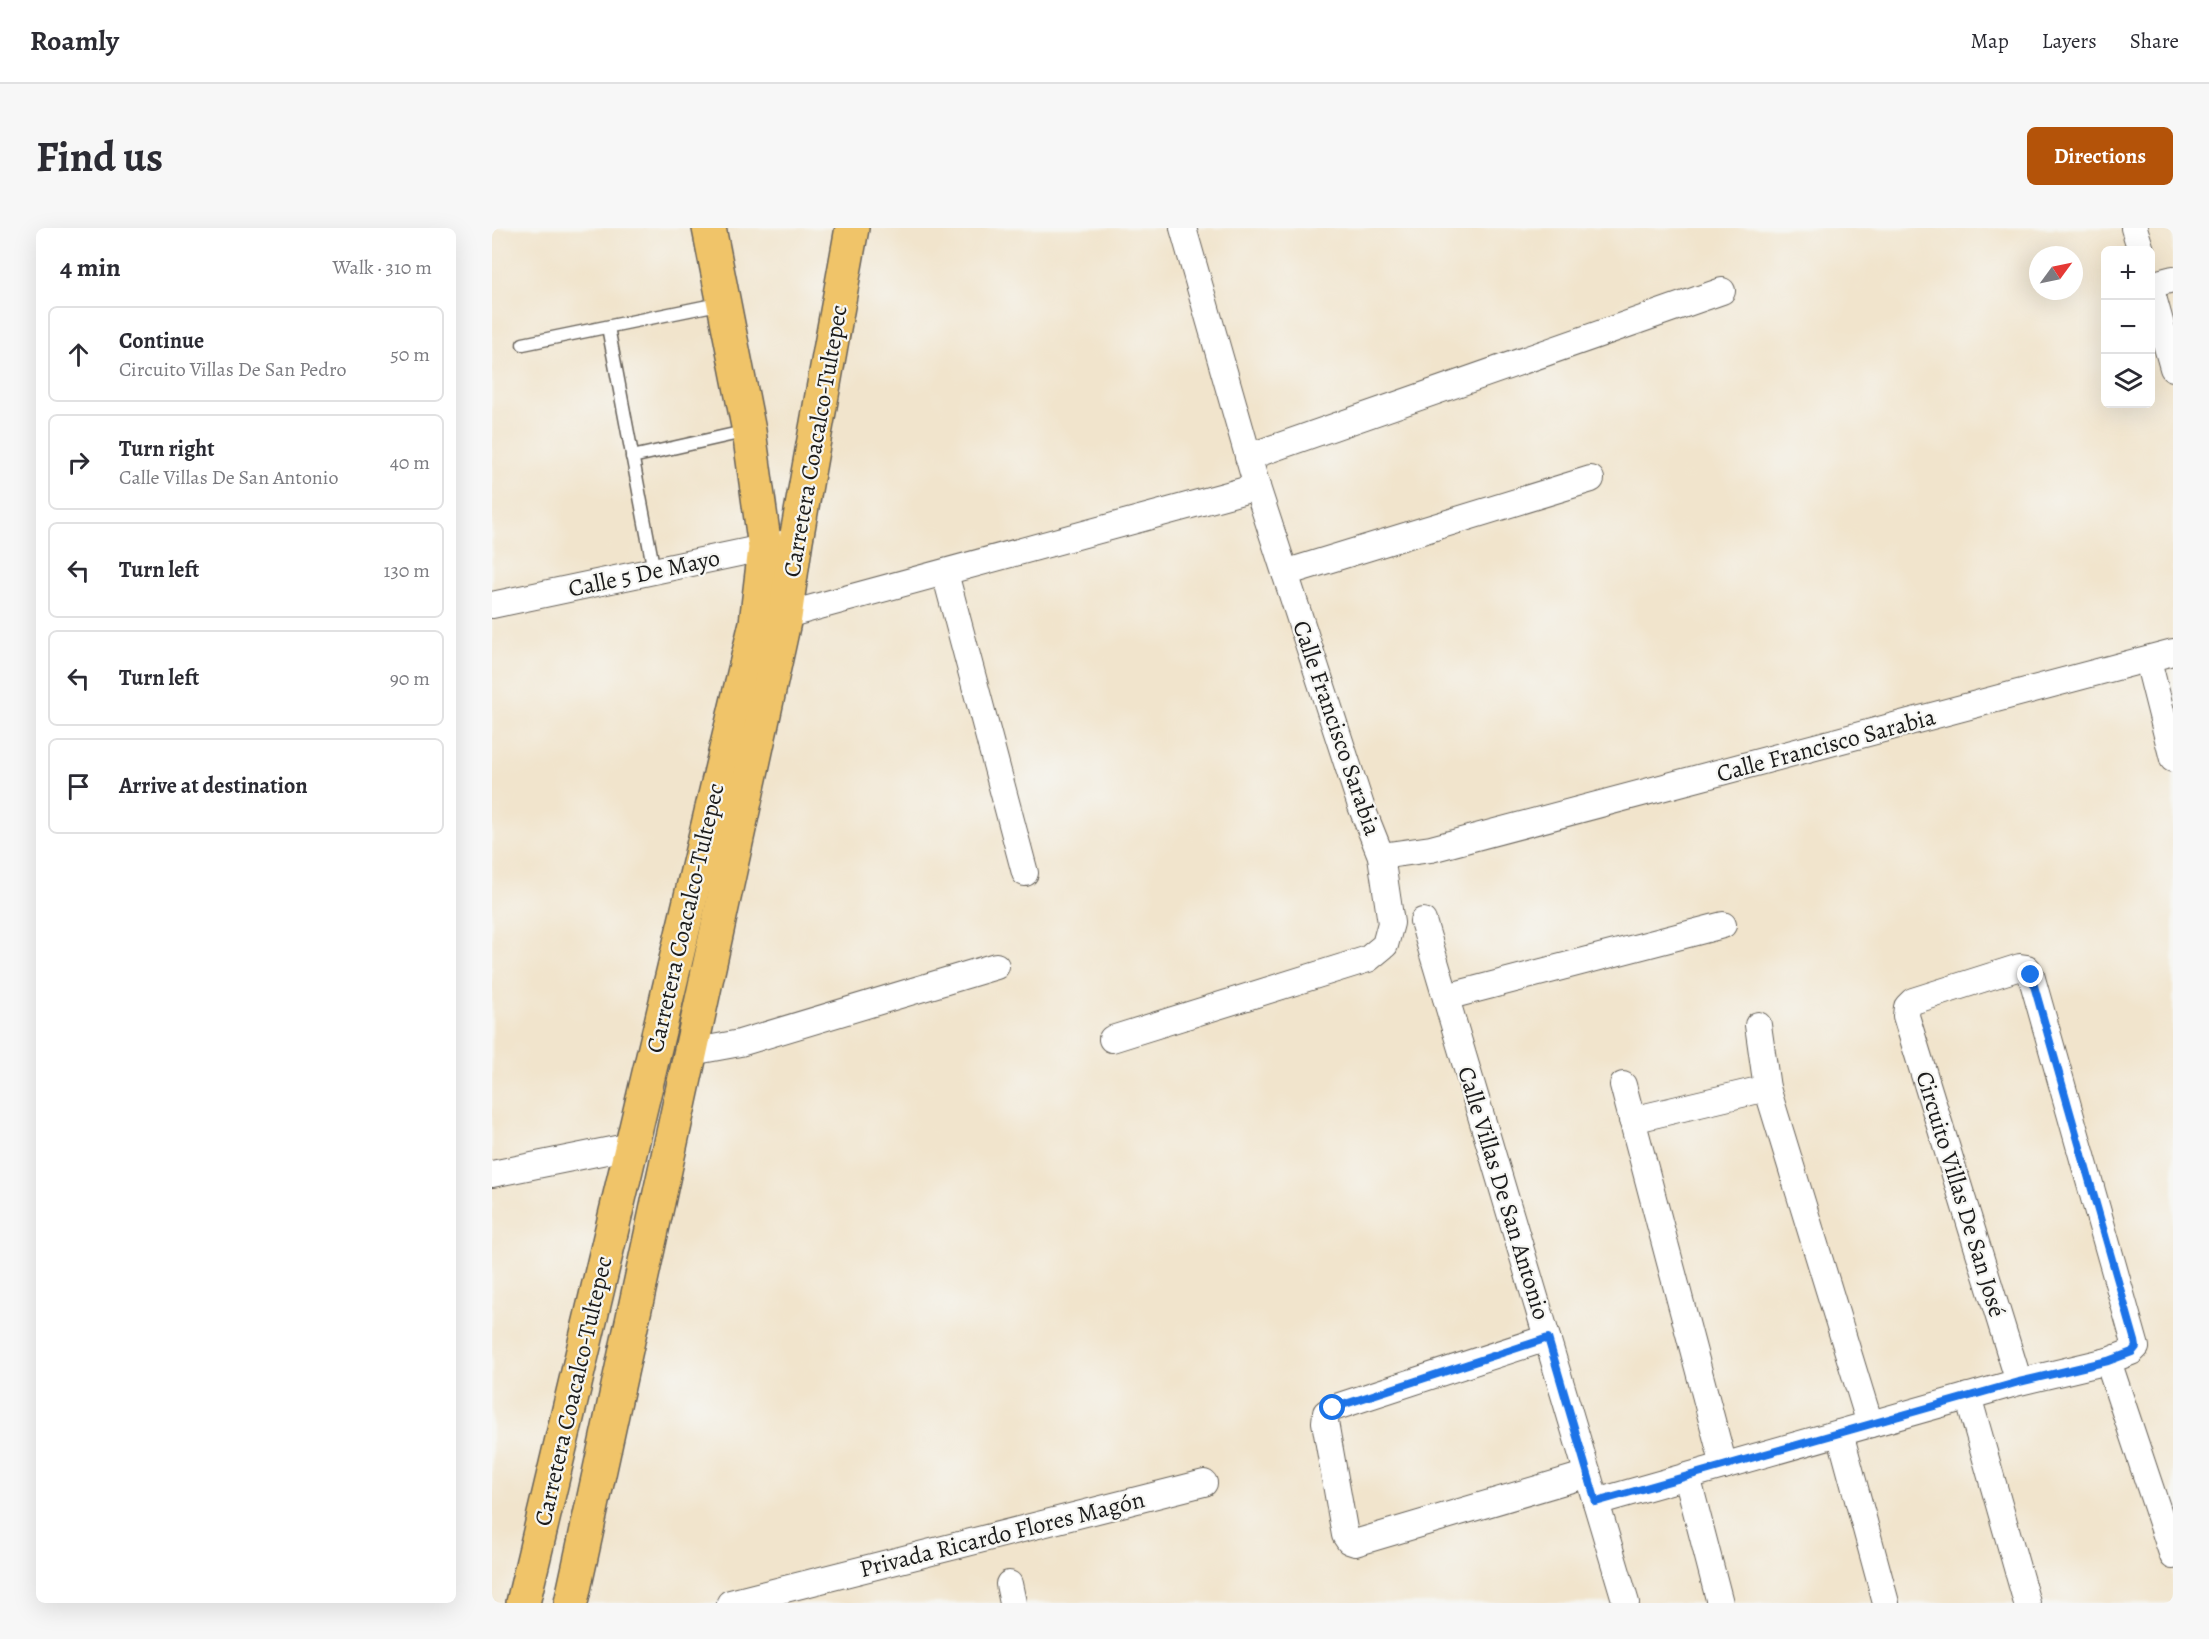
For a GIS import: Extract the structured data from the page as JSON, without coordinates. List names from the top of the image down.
{
  "streets": {
    "main road": ["Carretera Coacalco-Tultepec"],
    "street": [
      "Calle 5 De Mayo",
      "Calle Francisco Sarabia",
      "Calle Villas De San Antonio",
      "Circuito Villas De San José",
      "Privada Ricardo Flores Magón"
    ]
  },
  "crossings": [
    ["Carretera Coacalco-Tultepec", "Calle 5 De Mayo"]
  ],
  "north": "top right",
  "page": {
    "header": "Roamly",
    "nav": ["Map", "Layers", "Share"],
    "buttons": "Directions",
    "title": "Find us",
    "heading": ["4 min", "Walk · 310 m"],
    "map_buttons": ["+", "−"],
    "list": [
      ["Continue", "Circuito Villas De San Pedro", "50 m"],
      ["Turn right", "Calle Villas De San Antonio", "40 m"],
      ["Turn left", "130 m"],
      ["Turn left", "90 m"],
      "Arrive at destination"
    ]
  }
}
